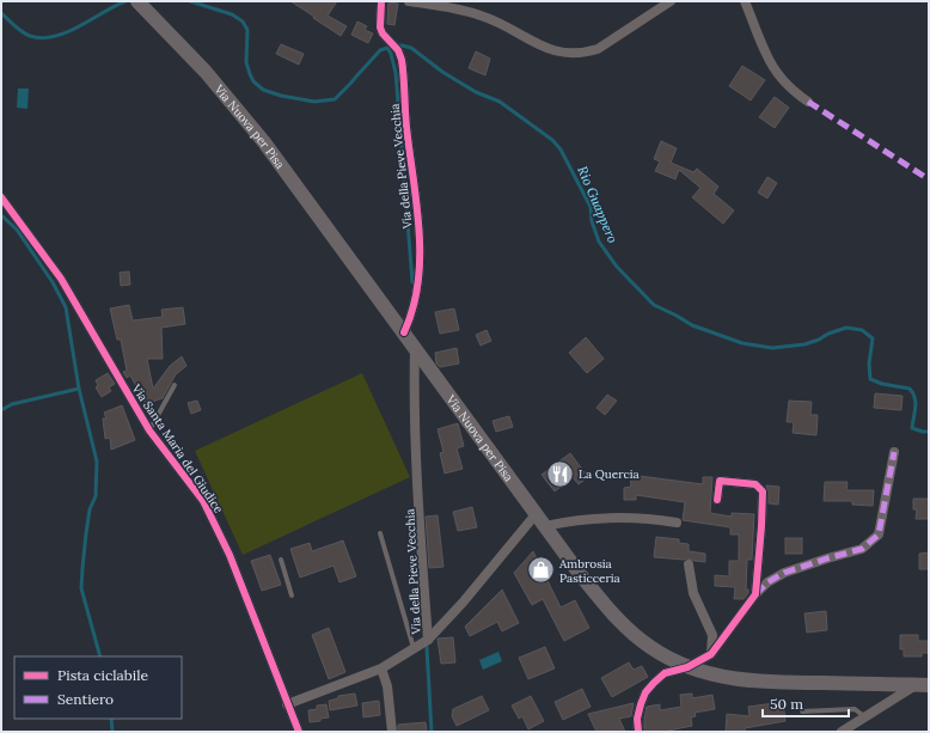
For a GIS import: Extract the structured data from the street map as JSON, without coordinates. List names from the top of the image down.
{
  "streets": {
    "main road": ["Via Nuova per Pisa"],
    "street": ["Via della Pieve Vecchia", "Via Santa Maria del Giudice"]
  },
  "crossings": [
    ["Via Nuova per Pisa", "Via della Pieve Vecchia"],
    ["Via della Pieve Vecchia", "Via Santa Maria del Giudice"]
  ],
  "water": ["Rio Guappero"],
  "places": {
    "restaurant": ["La Quercia"],
    "shop": ["Ambrosia Pasticceria"]
  },
  "legend": ["Pista ciclabile", "Sentiero"],
  "scale_bar": "50 m"
}
